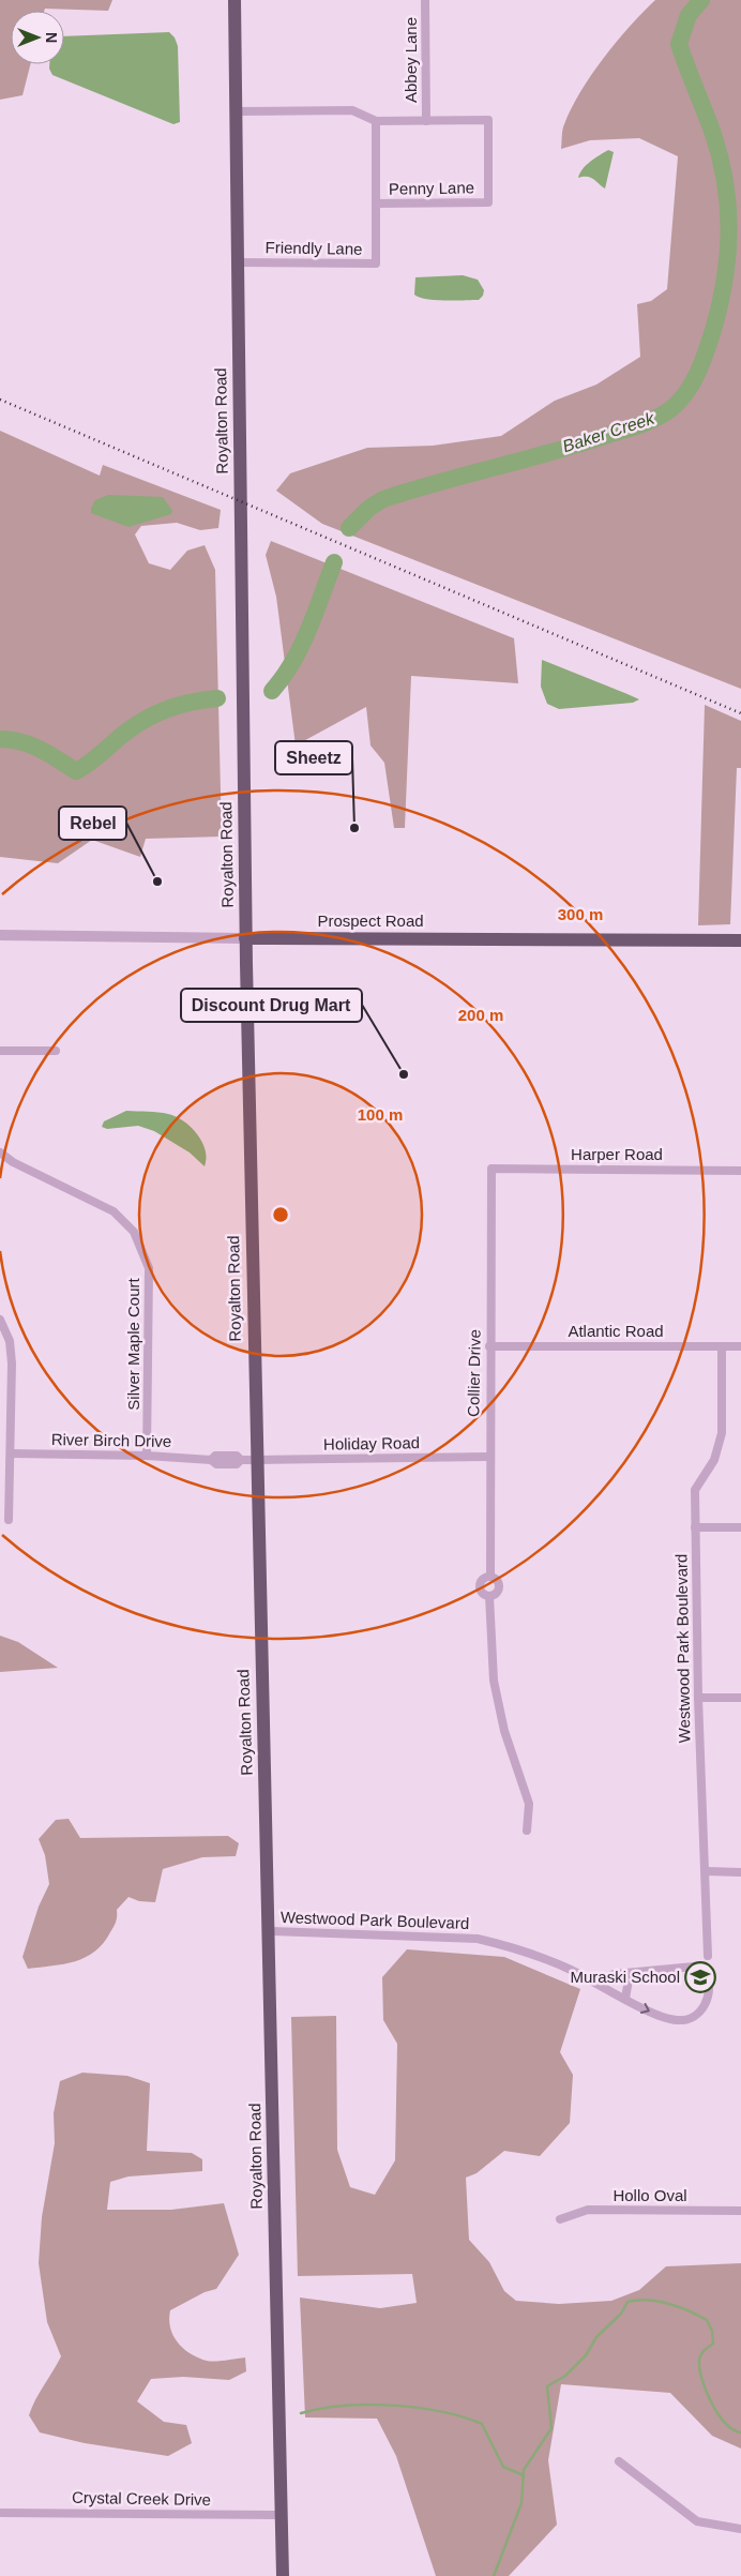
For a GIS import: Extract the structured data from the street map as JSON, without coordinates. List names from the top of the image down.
{
  "streets": {
    "main road": ["Royalton Road", "Prospect Road"],
    "street": [
      "Abbey Lane",
      "Penny Lane",
      "Friendly Lane",
      "Harper Road",
      "Atlantic Road",
      "Silver Maple Court",
      "Collier Drive",
      "River Birch Drive",
      "Holiday Road",
      "Westwood Park Boulevard",
      "Hollo Oval",
      "Crystal Creek Drive"
    ]
  },
  "crossings": [
    ["Abbey Lane", "Penny Lane"],
    ["Penny Lane", "Friendly Lane"],
    ["Friendly Lane", "Royalton Road"],
    ["Royalton Road", "Prospect Road"],
    ["Royalton Road", "River Birch Drive"],
    ["Royalton Road", "Holiday Road"],
    ["Royalton Road", "Westwood Park Boulevard"],
    ["Royalton Road", "Crystal Creek Drive"],
    ["Harper Road", "Collier Drive"],
    ["Atlantic Road", "Collier Drive"],
    ["Atlantic Road", "Westwood Park Boulevard"],
    ["Silver Maple Court", "River Birch Drive"],
    ["Collier Drive", "Holiday Road"],
    ["River Birch Drive", "Holiday Road"]
  ],
  "water": ["Baker Creek"],
  "places": {
    "other": ["Sheetz", "Rebel", "Discount Drug Mart"],
    "school or university": ["Muraski School"]
  },
  "north": "right",
  "rings": ["300 m", "200 m", "100 m"]
}
